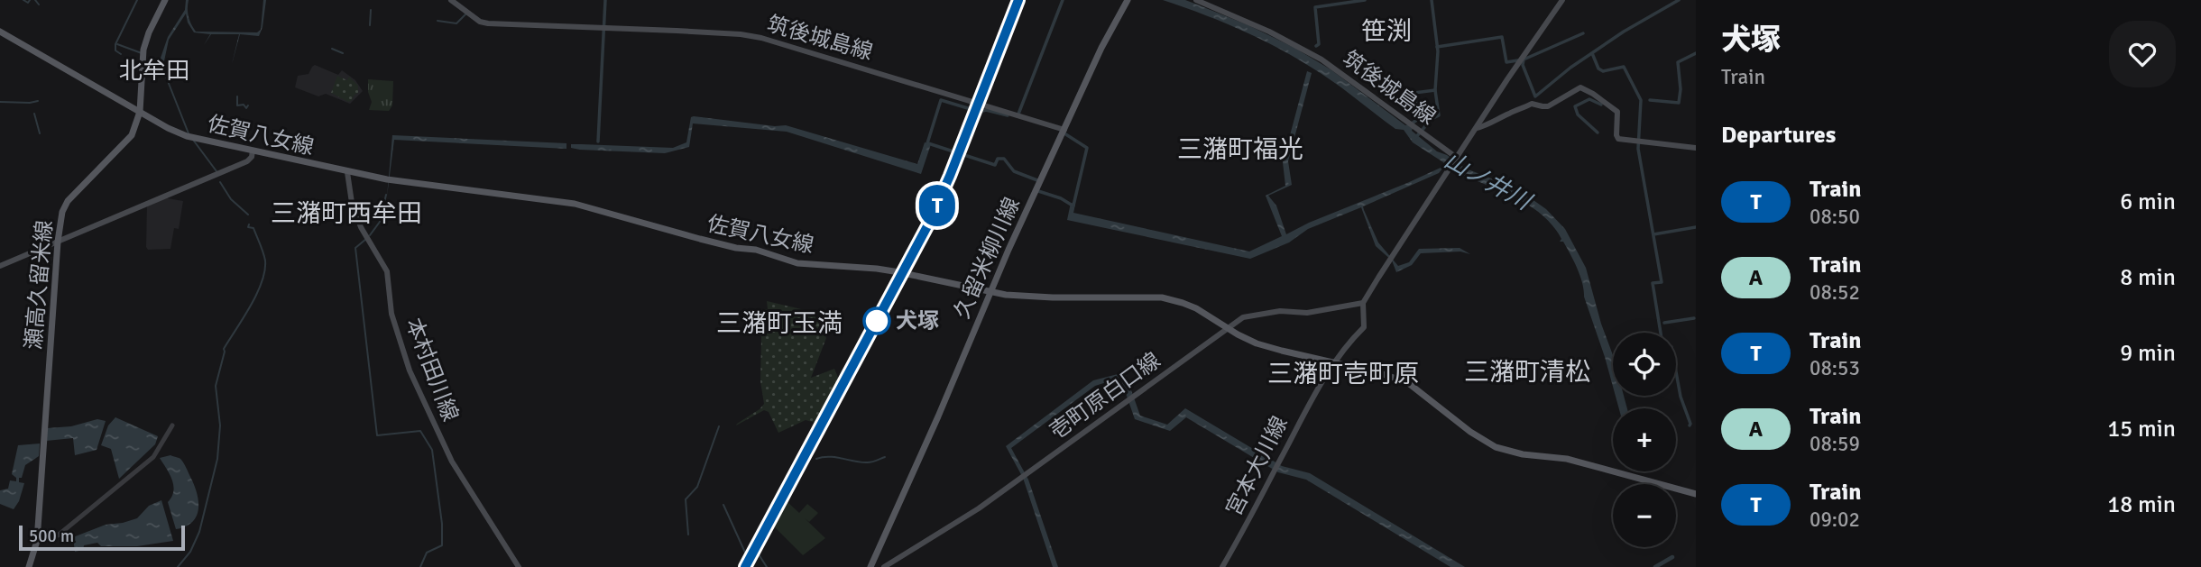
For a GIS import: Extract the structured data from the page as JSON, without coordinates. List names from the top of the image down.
{
  "streets": {
    "main road": [
      "筑後城島線",
      "佐賀八女線",
      "久留米柳川線",
      "瀬高久留米線",
      "本村田川線",
      "壱町原白口線",
      "宮本大川線"
    ]
  },
  "crossings": [
    ["筑後城島線", "久留米柳川線"],
    ["筑後城島線", "宮本大川線"],
    ["佐賀八女線", "久留米柳川線"],
    ["佐賀八女線", "瀬高久留米線"],
    ["佐賀八女線", "本村田川線"],
    ["佐賀八女線", "壱町原白口線"],
    ["佐賀八女線", "宮本大川線"],
    ["壱町原白口線", "宮本大川線"]
  ],
  "districts": [
    "笹渕",
    "北牟田",
    "三潴町福光",
    "三潴町西牟田",
    "三潴町玉満",
    "三潴町清松",
    "三潴町壱町原"
  ],
  "water": ["山ノ井川"],
  "places": ["犬塚"],
  "scale_bar": "500 m",
  "page": {
    "on_map": "T",
    "heading": [
      ["犬塚", "Train"],
      "Departures"
    ],
    "list": [
      {
        "mark": "T",
        "name": "Train",
        "note": "08:50",
        "value": "6 min"
      },
      {
        "mark": "A",
        "name": "Train",
        "note": "08:52",
        "value": "8 min"
      },
      {
        "mark": "T",
        "name": "Train",
        "note": "08:53",
        "value": "9 min"
      },
      {
        "mark": "A",
        "name": "Train",
        "note": "08:59",
        "value": "15 min"
      },
      {
        "mark": "T",
        "name": "Train",
        "note": "09:02",
        "value": "18 min"
      }
    ],
    "map_buttons": ["+", "−"],
    "scale": "500 m"
  }
}
